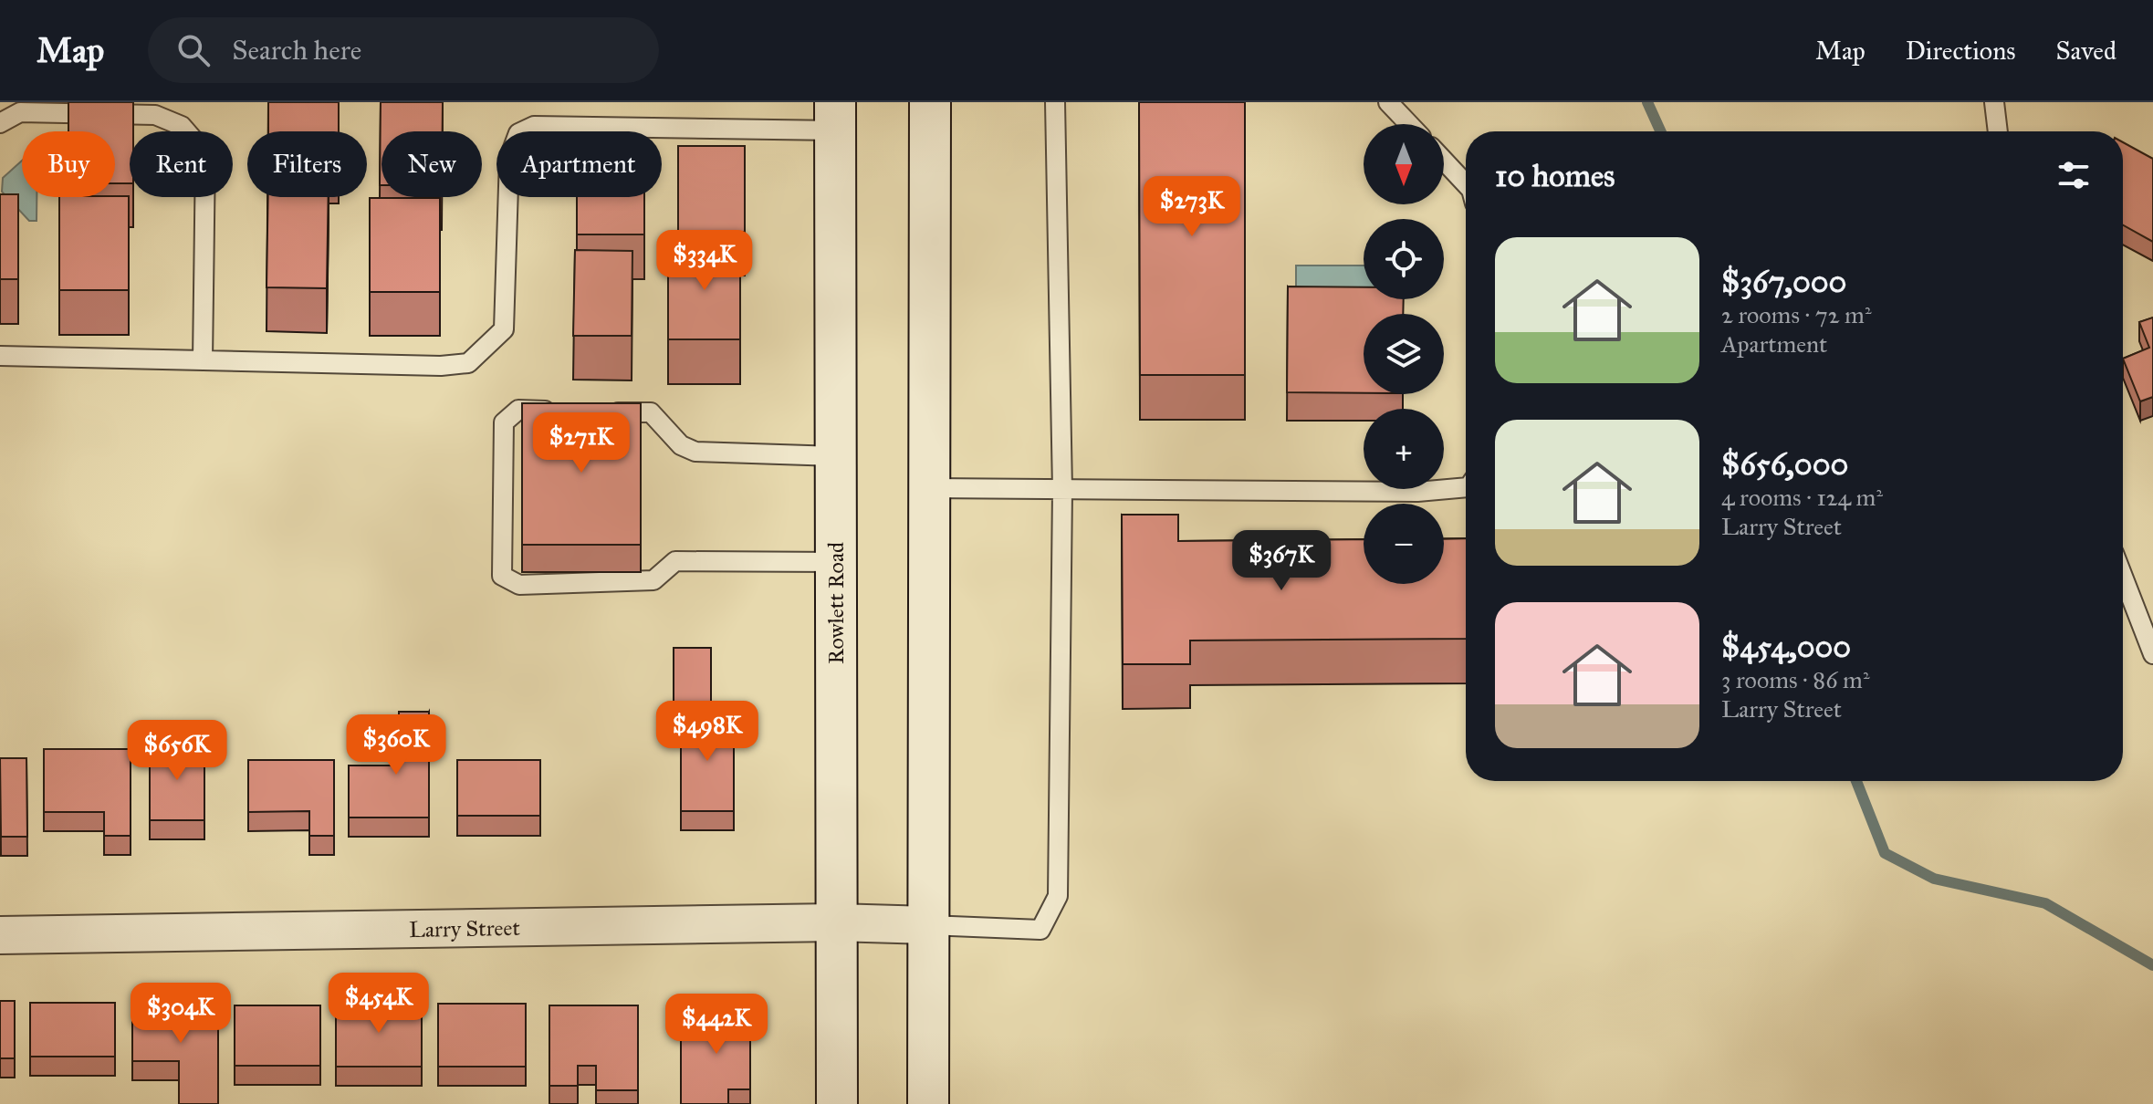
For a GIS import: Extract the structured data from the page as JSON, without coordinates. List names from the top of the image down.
{
  "streets": {
    "main road": ["Rowlett Road"],
    "street": ["Larry Street"]
  },
  "crossings": [
    ["Rowlett Road", "Larry Street"]
  ],
  "north": "bottom",
  "page": {
    "header": "Map",
    "search": "Search here",
    "nav": ["Map", "Directions", "Saved"],
    "map_buttons": ["+", "−"],
    "chip": [
      "Buy",
      "Rent",
      "Filters",
      "New",
      "Apartment"
    ],
    "heading": "10 homes",
    "price": [
      "$273K",
      "$334K",
      "$271K",
      "$367K",
      "$498K",
      "$360K",
      "$656K",
      "$454K",
      "$304K",
      "$442K"
    ],
    "list": [
      {
        "name": "$367,000",
        "note": "2 rooms · 72 m² · Apartment"
      },
      {
        "name": "$656,000",
        "note": "4 rooms · 124 m² · Larry Street"
      },
      {
        "name": "$454,000",
        "note": "3 rooms · 86 m² · Larry Street"
      }
    ]
  }
}
